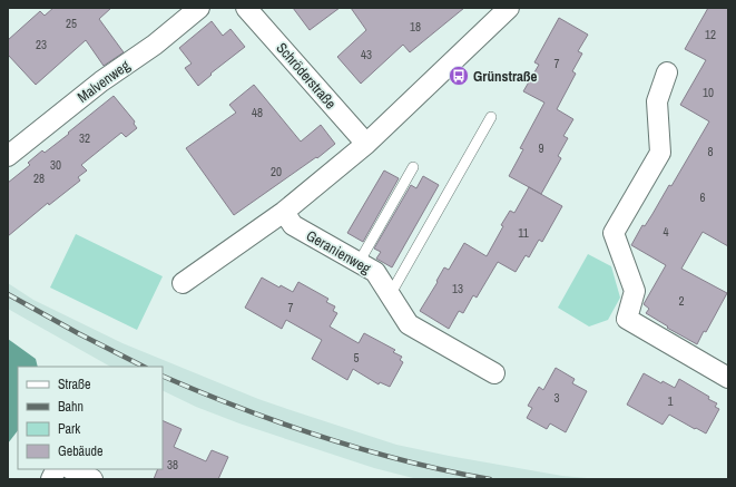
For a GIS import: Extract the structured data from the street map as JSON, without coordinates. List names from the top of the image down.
{
  "streets": {
    "street": ["Schröderstraße", "Malvenweg", "Geranienweg"]
  },
  "places": {
    "bus stop": ["Grünstraße"]
  },
  "house_numbers": [
    "25",
    "18",
    "12",
    "23",
    "43",
    "7",
    "10",
    "48",
    "32",
    "9",
    "8",
    "30",
    "20",
    "28",
    "6",
    "4",
    "11",
    "13",
    "2",
    "7",
    "5",
    "3",
    "1",
    "38"
  ],
  "legend": [
    "Straße",
    "Bahn",
    "Park",
    "Gebäude"
  ]
}
